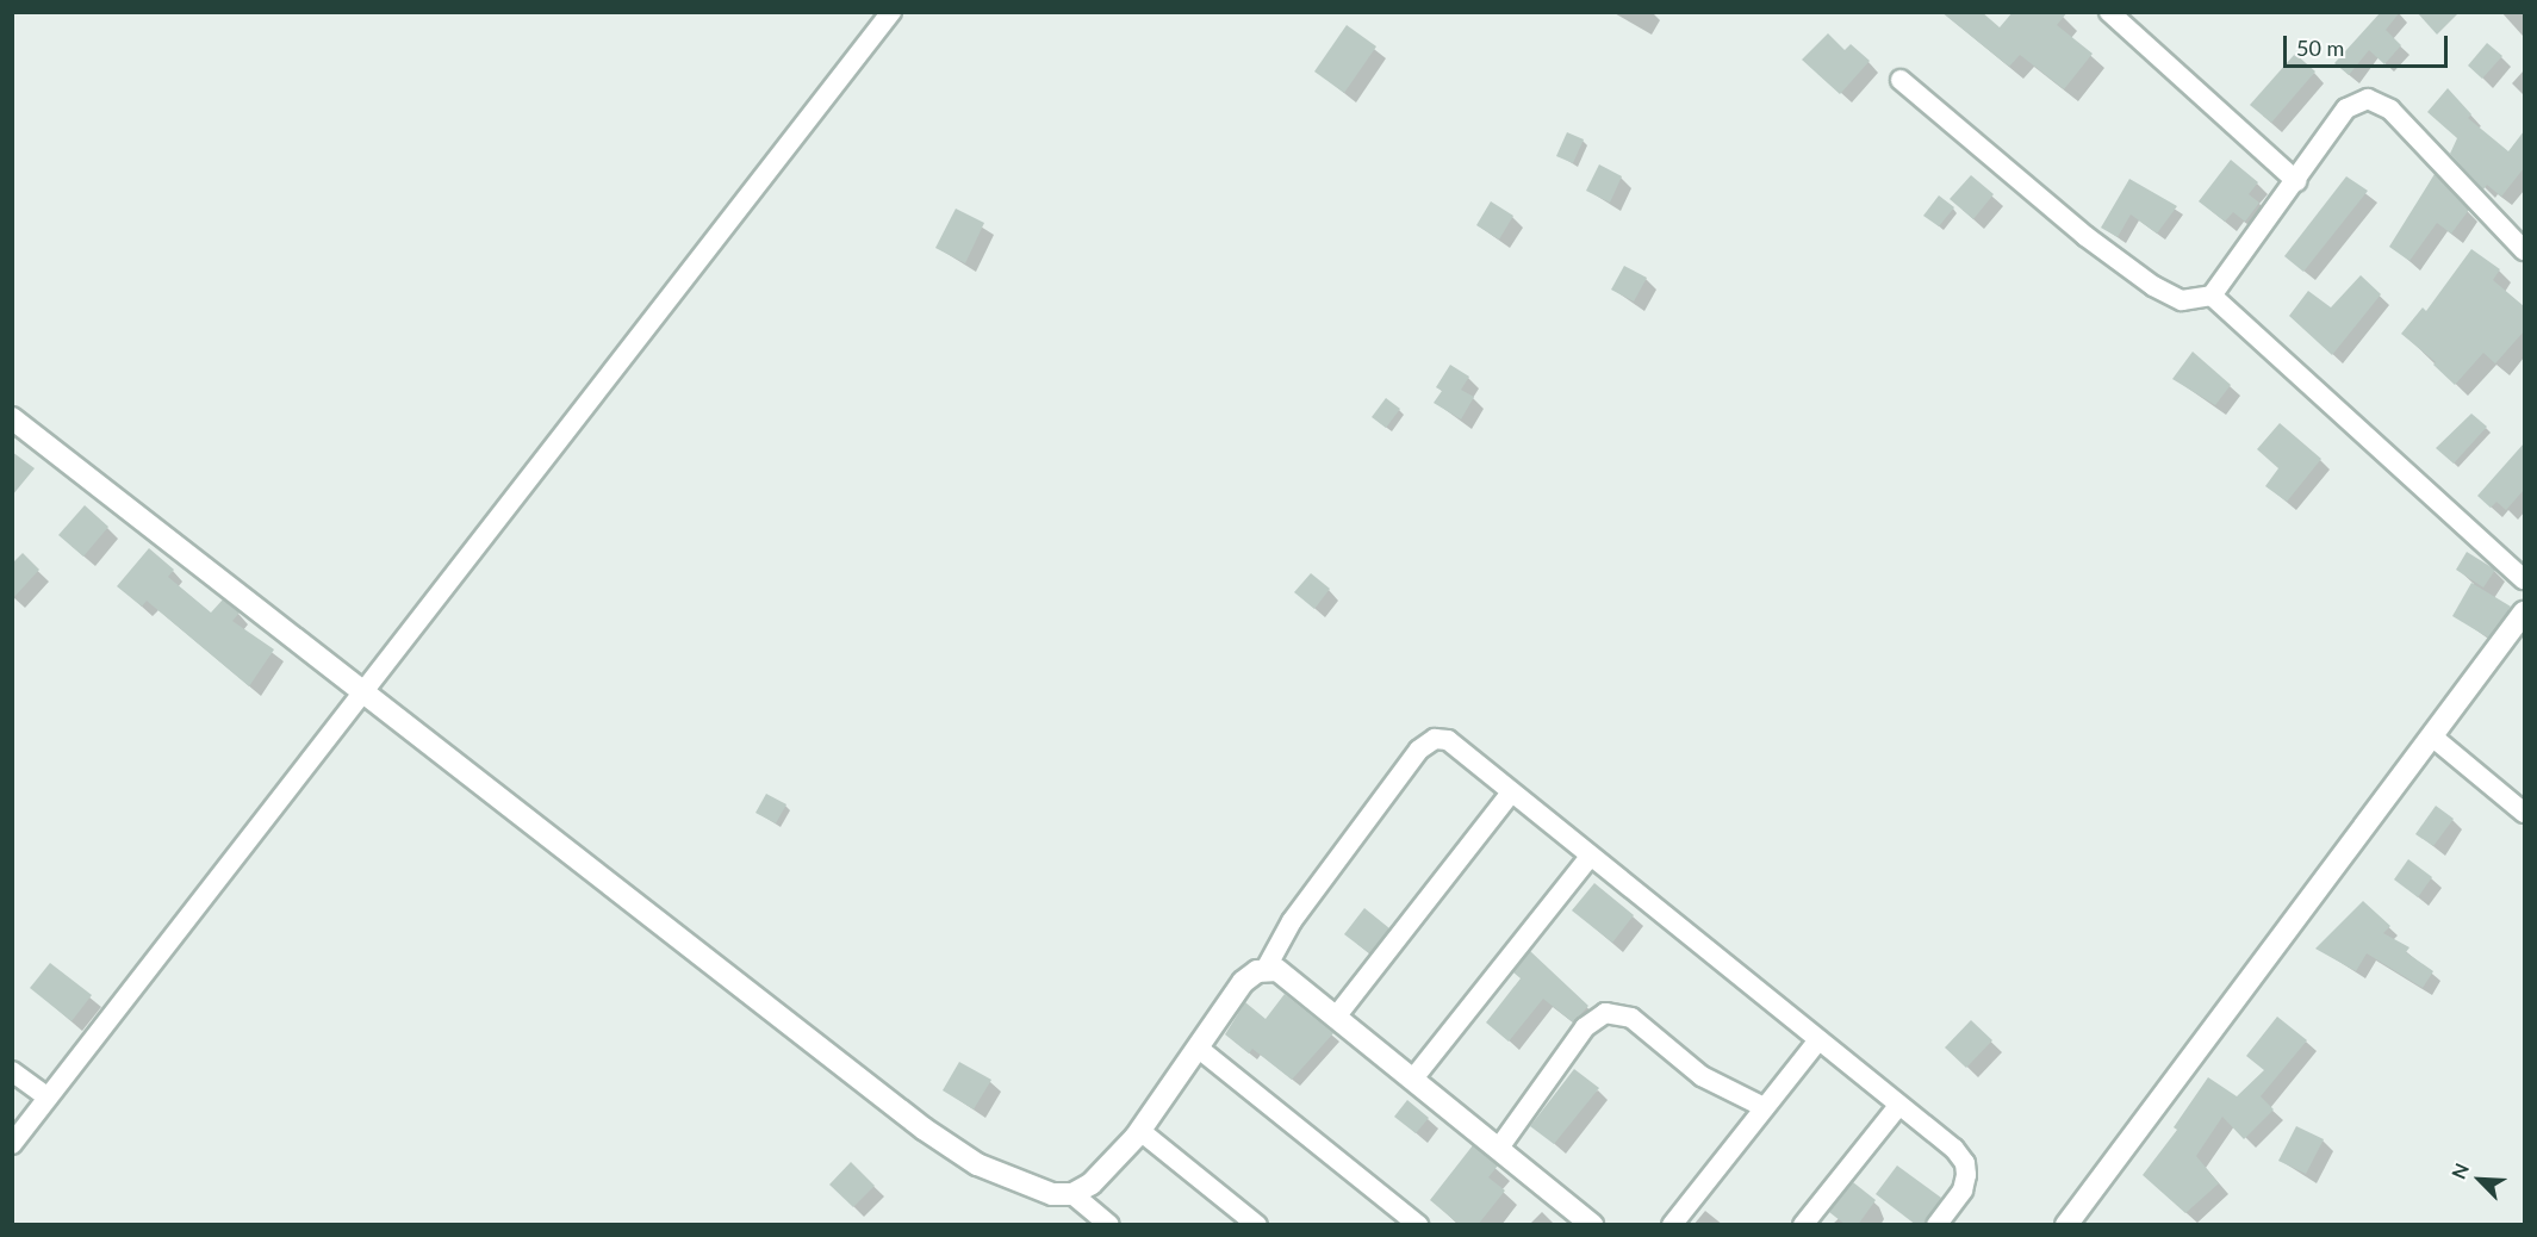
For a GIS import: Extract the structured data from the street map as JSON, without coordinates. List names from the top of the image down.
{
  "scale_bar": "50 m",
  "north": "top left"
}
